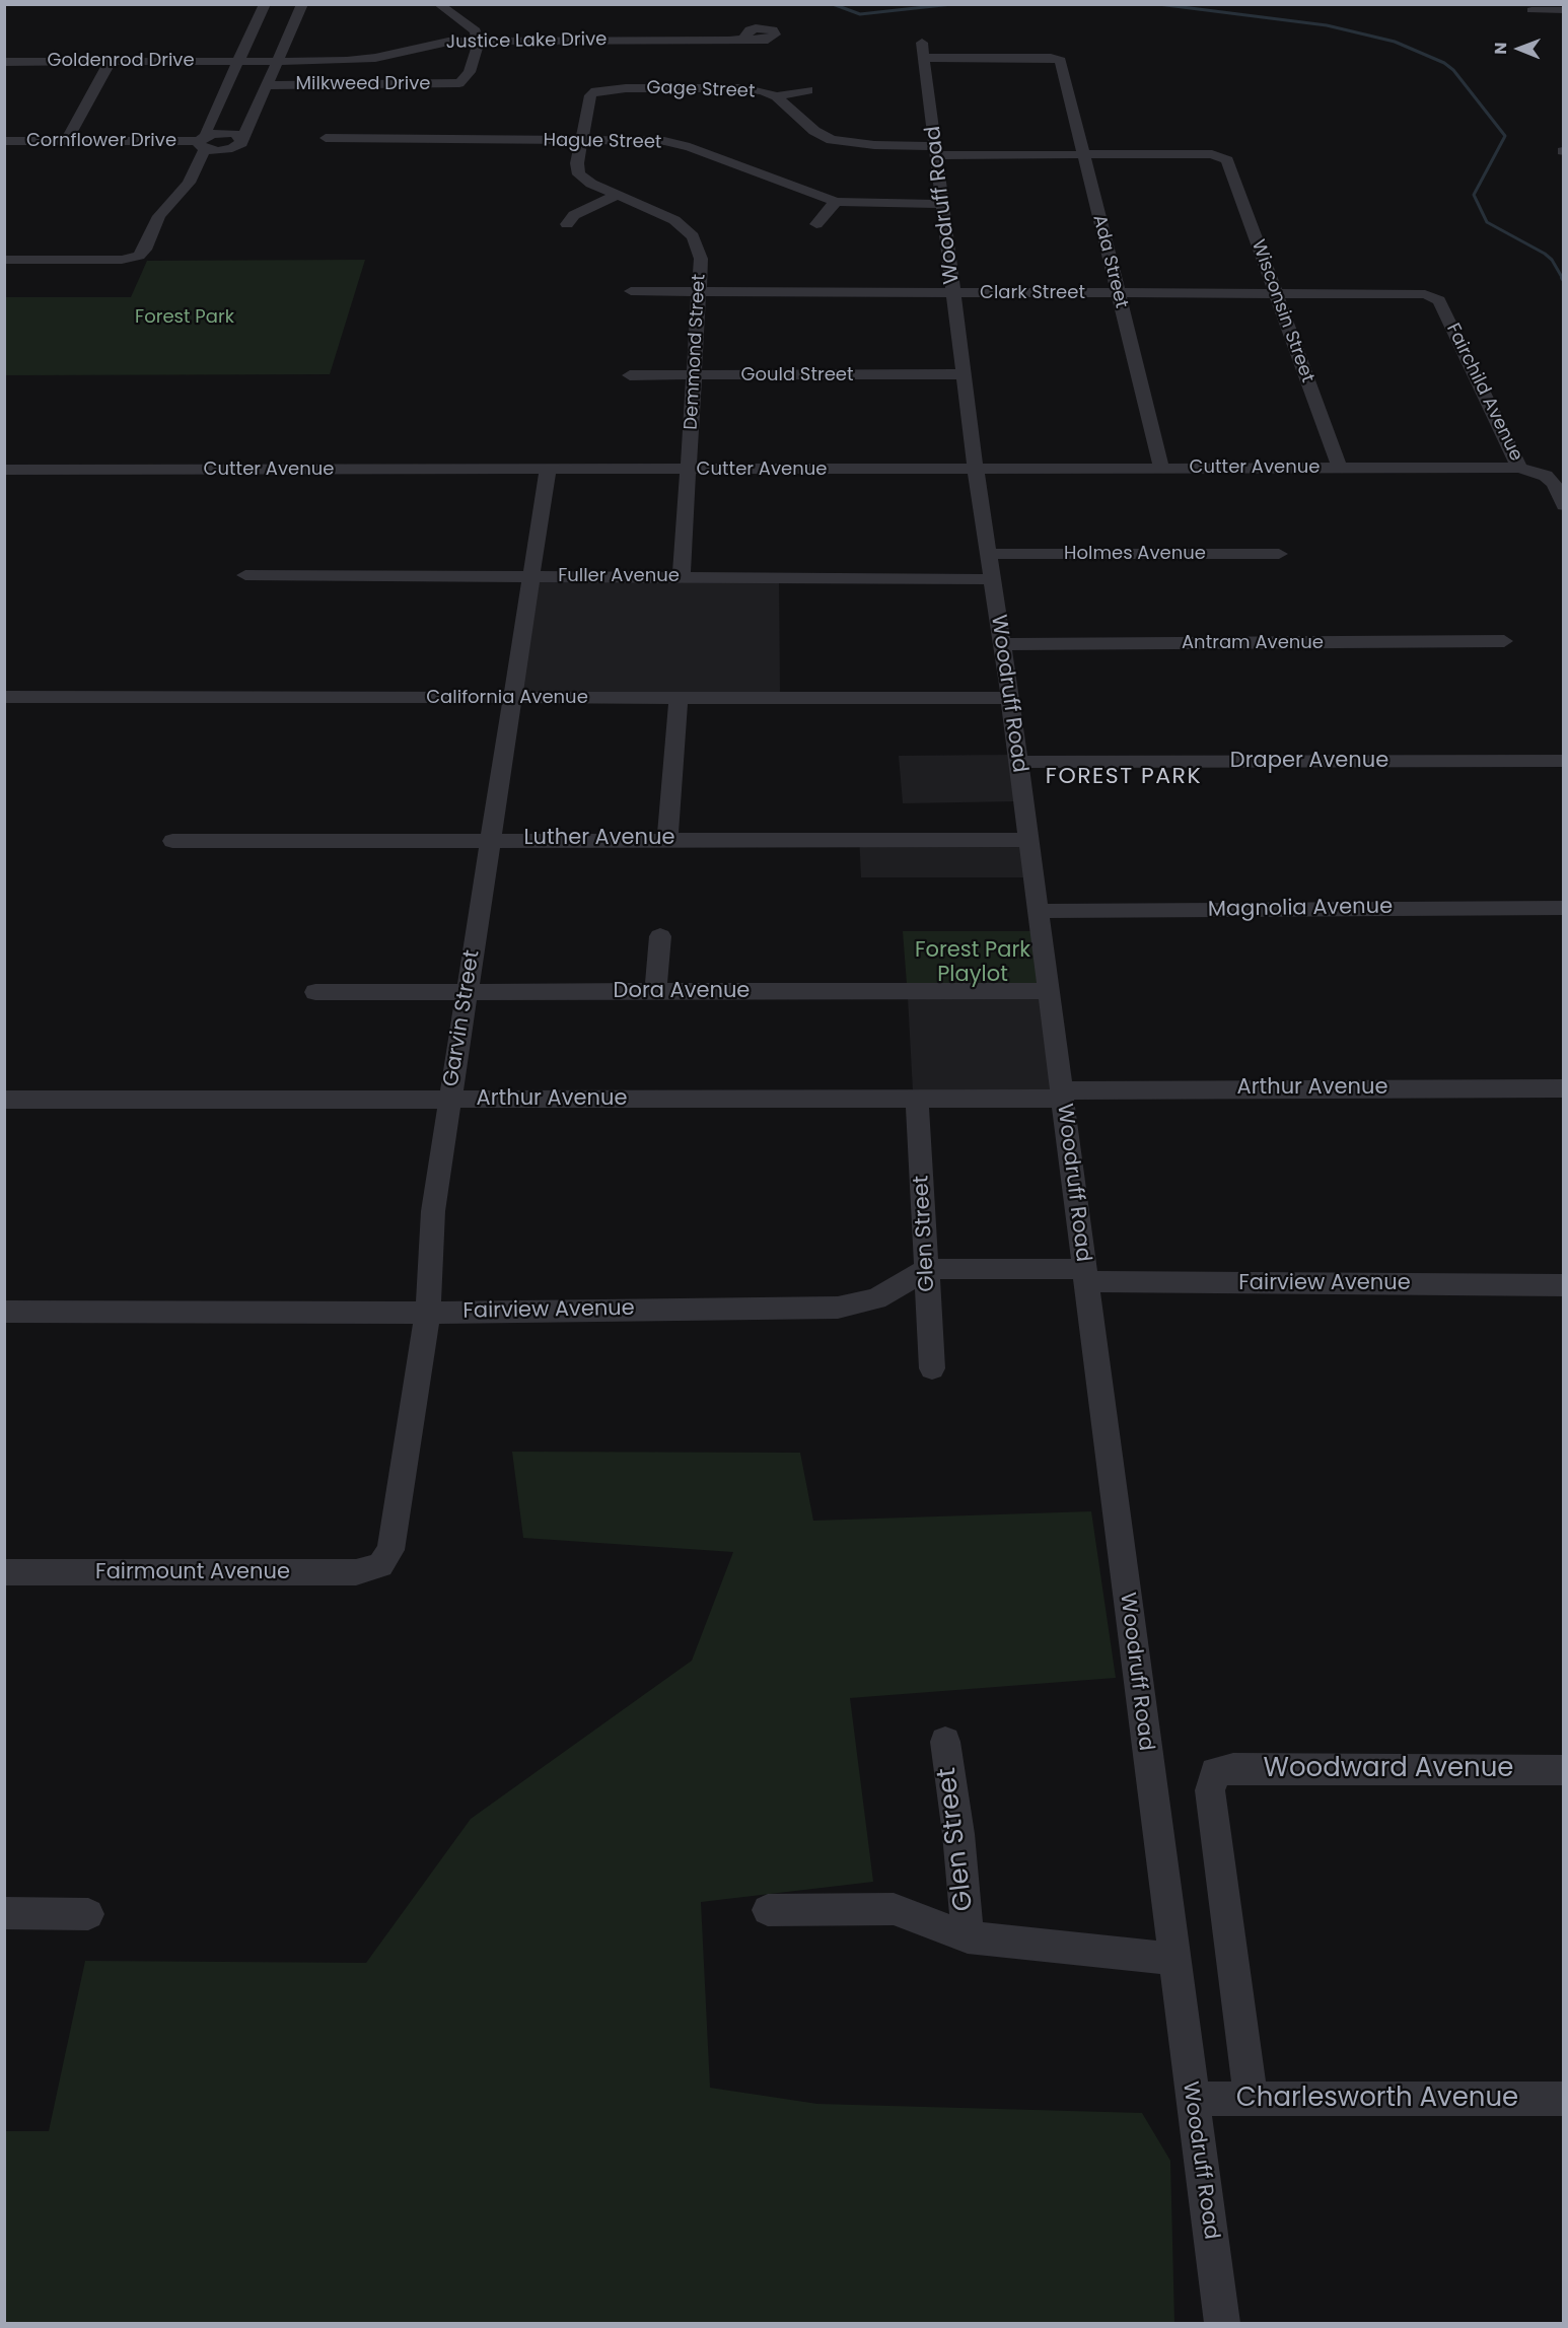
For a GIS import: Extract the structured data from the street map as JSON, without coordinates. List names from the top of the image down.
{
  "streets": {
    "street": [
      "Justice Lake Drive",
      "Goldenrod Drive",
      "Milkweed Drive",
      "Gage Street",
      "Cornflower Drive",
      "Hague Street",
      "Woodruff Road",
      "Ada Street",
      "Clark Street",
      "Wisconsin Street",
      "Demmond Street",
      "Gould Street",
      "Fairchild Avenue",
      "Cutter Avenue",
      "Holmes Avenue",
      "Fuller Avenue",
      "Antram Avenue",
      "California Avenue",
      "Draper Avenue",
      "Luther Avenue",
      "Magnolia Avenue",
      "Dora Avenue",
      "Garvin Street",
      "Arthur Avenue",
      "Glen Street",
      "Fairview Avenue",
      "Fairmount Avenue",
      "Woodward Avenue",
      "Charlesworth Avenue"
    ]
  },
  "crossings": [
    ["Justice Lake Drive", "Goldenrod Drive"],
    ["Justice Lake Drive", "Milkweed Drive"],
    ["Milkweed Drive", "Cornflower Drive"],
    ["Gage Street", "Woodruff Road"],
    ["Gage Street", "Ada Street"],
    ["Gage Street", "Wisconsin Street"],
    ["Gage Street", "Demmond Street"],
    ["Hague Street", "Woodruff Road"],
    ["Hague Street", "Demmond Street"],
    ["Woodruff Road", "Ada Street"],
    ["Woodruff Road", "Clark Street"],
    ["Woodruff Road", "Gould Street"],
    ["Woodruff Road", "Cutter Avenue"],
    ["Woodruff Road", "Holmes Avenue"],
    ["Woodruff Road", "Fuller Avenue"],
    ["Woodruff Road", "Antram Avenue"],
    ["Woodruff Road", "California Avenue"],
    ["Woodruff Road", "Draper Avenue"],
    ["Woodruff Road", "Luther Avenue"],
    ["Woodruff Road", "Magnolia Avenue"],
    ["Woodruff Road", "Dora Avenue"],
    ["Woodruff Road", "Arthur Avenue"],
    ["Woodruff Road", "Fairview Avenue"],
    ["Woodruff Road", "Charlesworth Avenue"],
    ["Ada Street", "Clark Street"],
    ["Ada Street", "Cutter Avenue"],
    ["Clark Street", "Wisconsin Street"],
    ["Clark Street", "Demmond Street"],
    ["Clark Street", "Fairchild Avenue"],
    ["Wisconsin Street", "Cutter Avenue"],
    ["Demmond Street", "Gould Street"],
    ["Demmond Street", "Cutter Avenue"],
    ["Demmond Street", "Fuller Avenue"],
    ["Fairchild Avenue", "Cutter Avenue"],
    ["Cutter Avenue", "Garvin Street"],
    ["Fuller Avenue", "Garvin Street"],
    ["California Avenue", "Garvin Street"],
    ["Luther Avenue", "Garvin Street"],
    ["Dora Avenue", "Garvin Street"],
    ["Garvin Street", "Arthur Avenue"],
    ["Garvin Street", "Fairview Avenue"],
    ["Garvin Street", "Fairmount Avenue"],
    ["Arthur Avenue", "Glen Street"],
    ["Glen Street", "Fairview Avenue"],
    ["Woodward Avenue", "Charlesworth Avenue"]
  ],
  "districts": ["FOREST PARK"],
  "parks": ["Forest Park", "Forest Park Playlot"],
  "north": "left"
}
